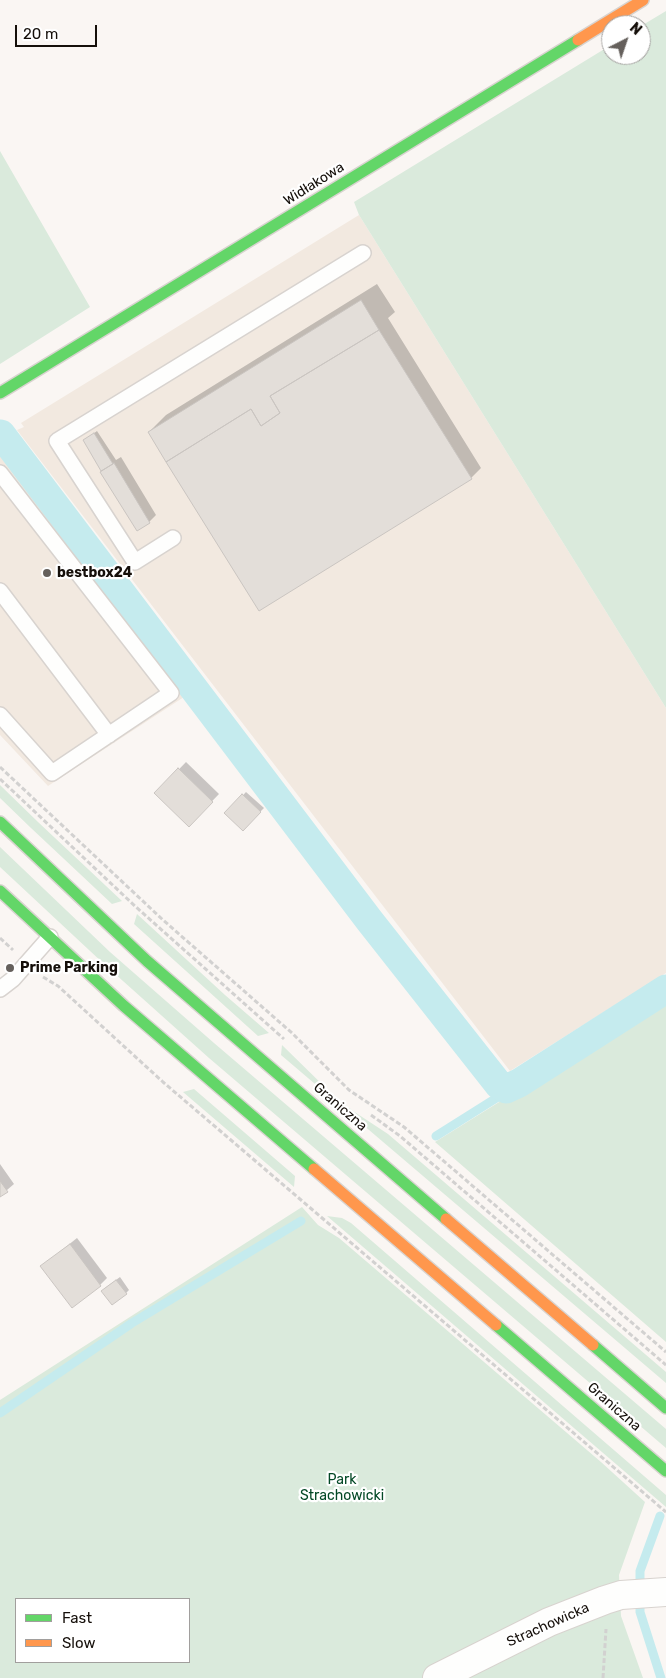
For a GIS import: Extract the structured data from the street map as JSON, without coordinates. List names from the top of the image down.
{
  "streets": {
    "main road": ["Widłakowa", "Graniczna"],
    "street": ["Strachowicka"]
  },
  "parks": ["Park Strachowicki"],
  "places": ["bestbox24", "Prime Parking"],
  "legend": ["Fast", "Slow"],
  "scale_bar": "20 m",
  "north": "top right"
}
